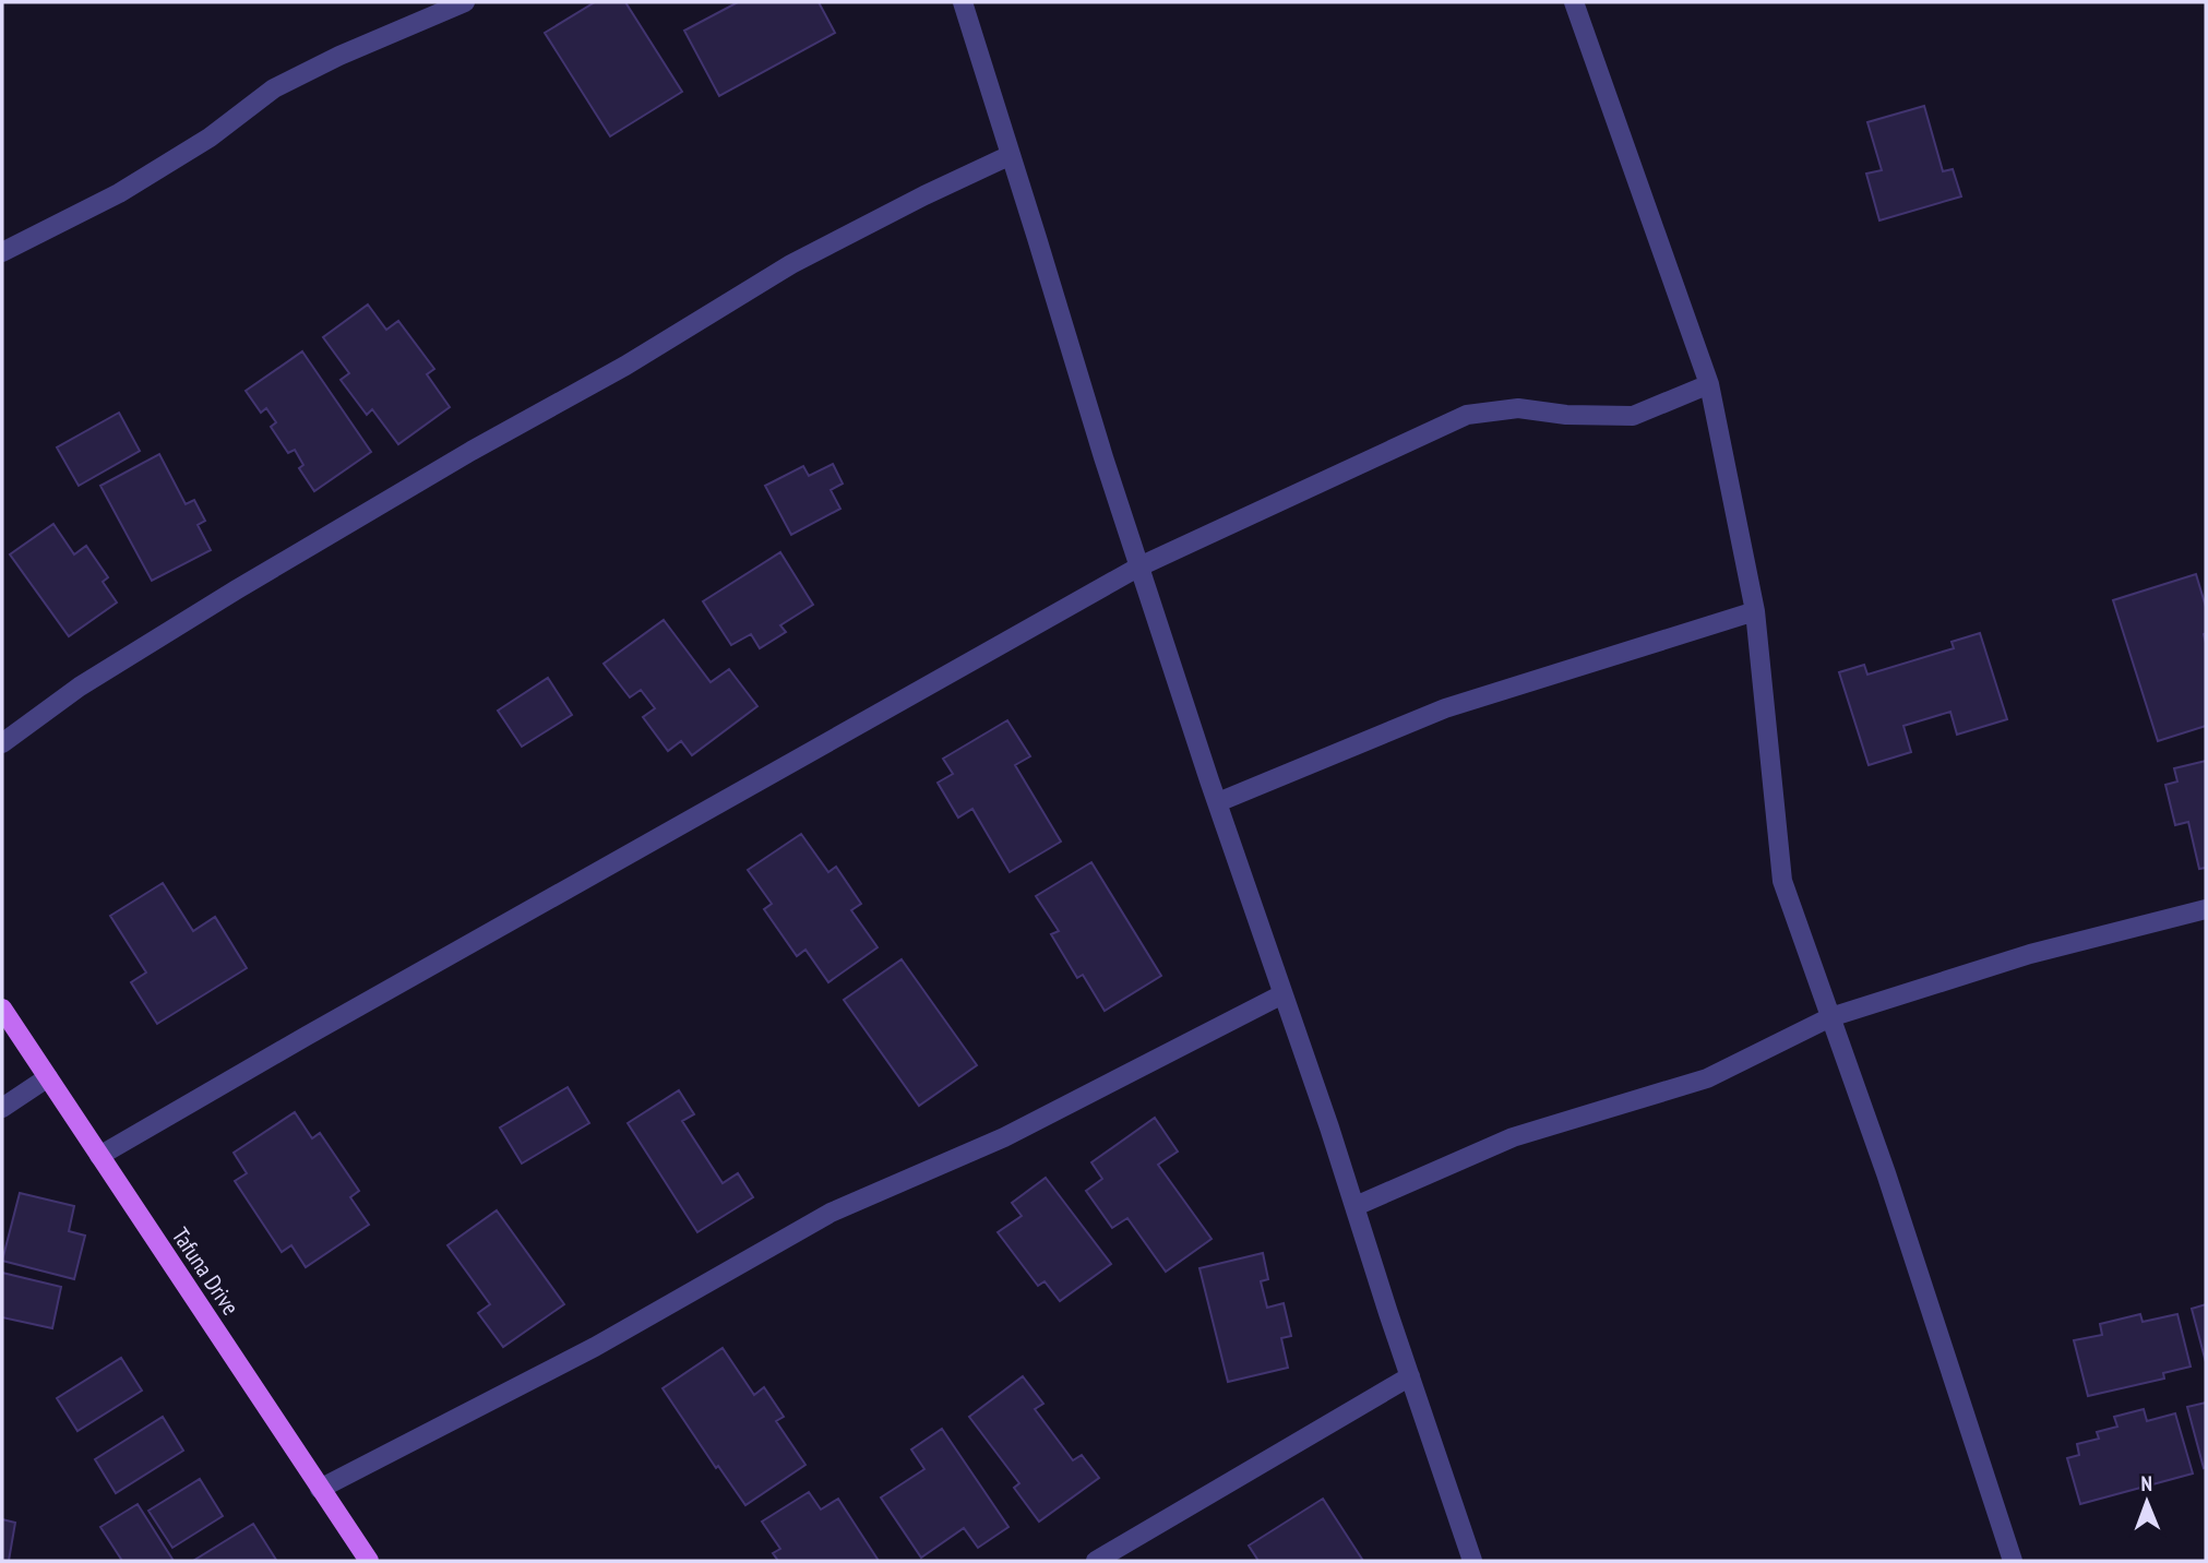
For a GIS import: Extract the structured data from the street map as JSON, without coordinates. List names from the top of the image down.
{
  "streets": {
    "main road": ["Tafuna Drive"]
  },
  "north": "top"
}
